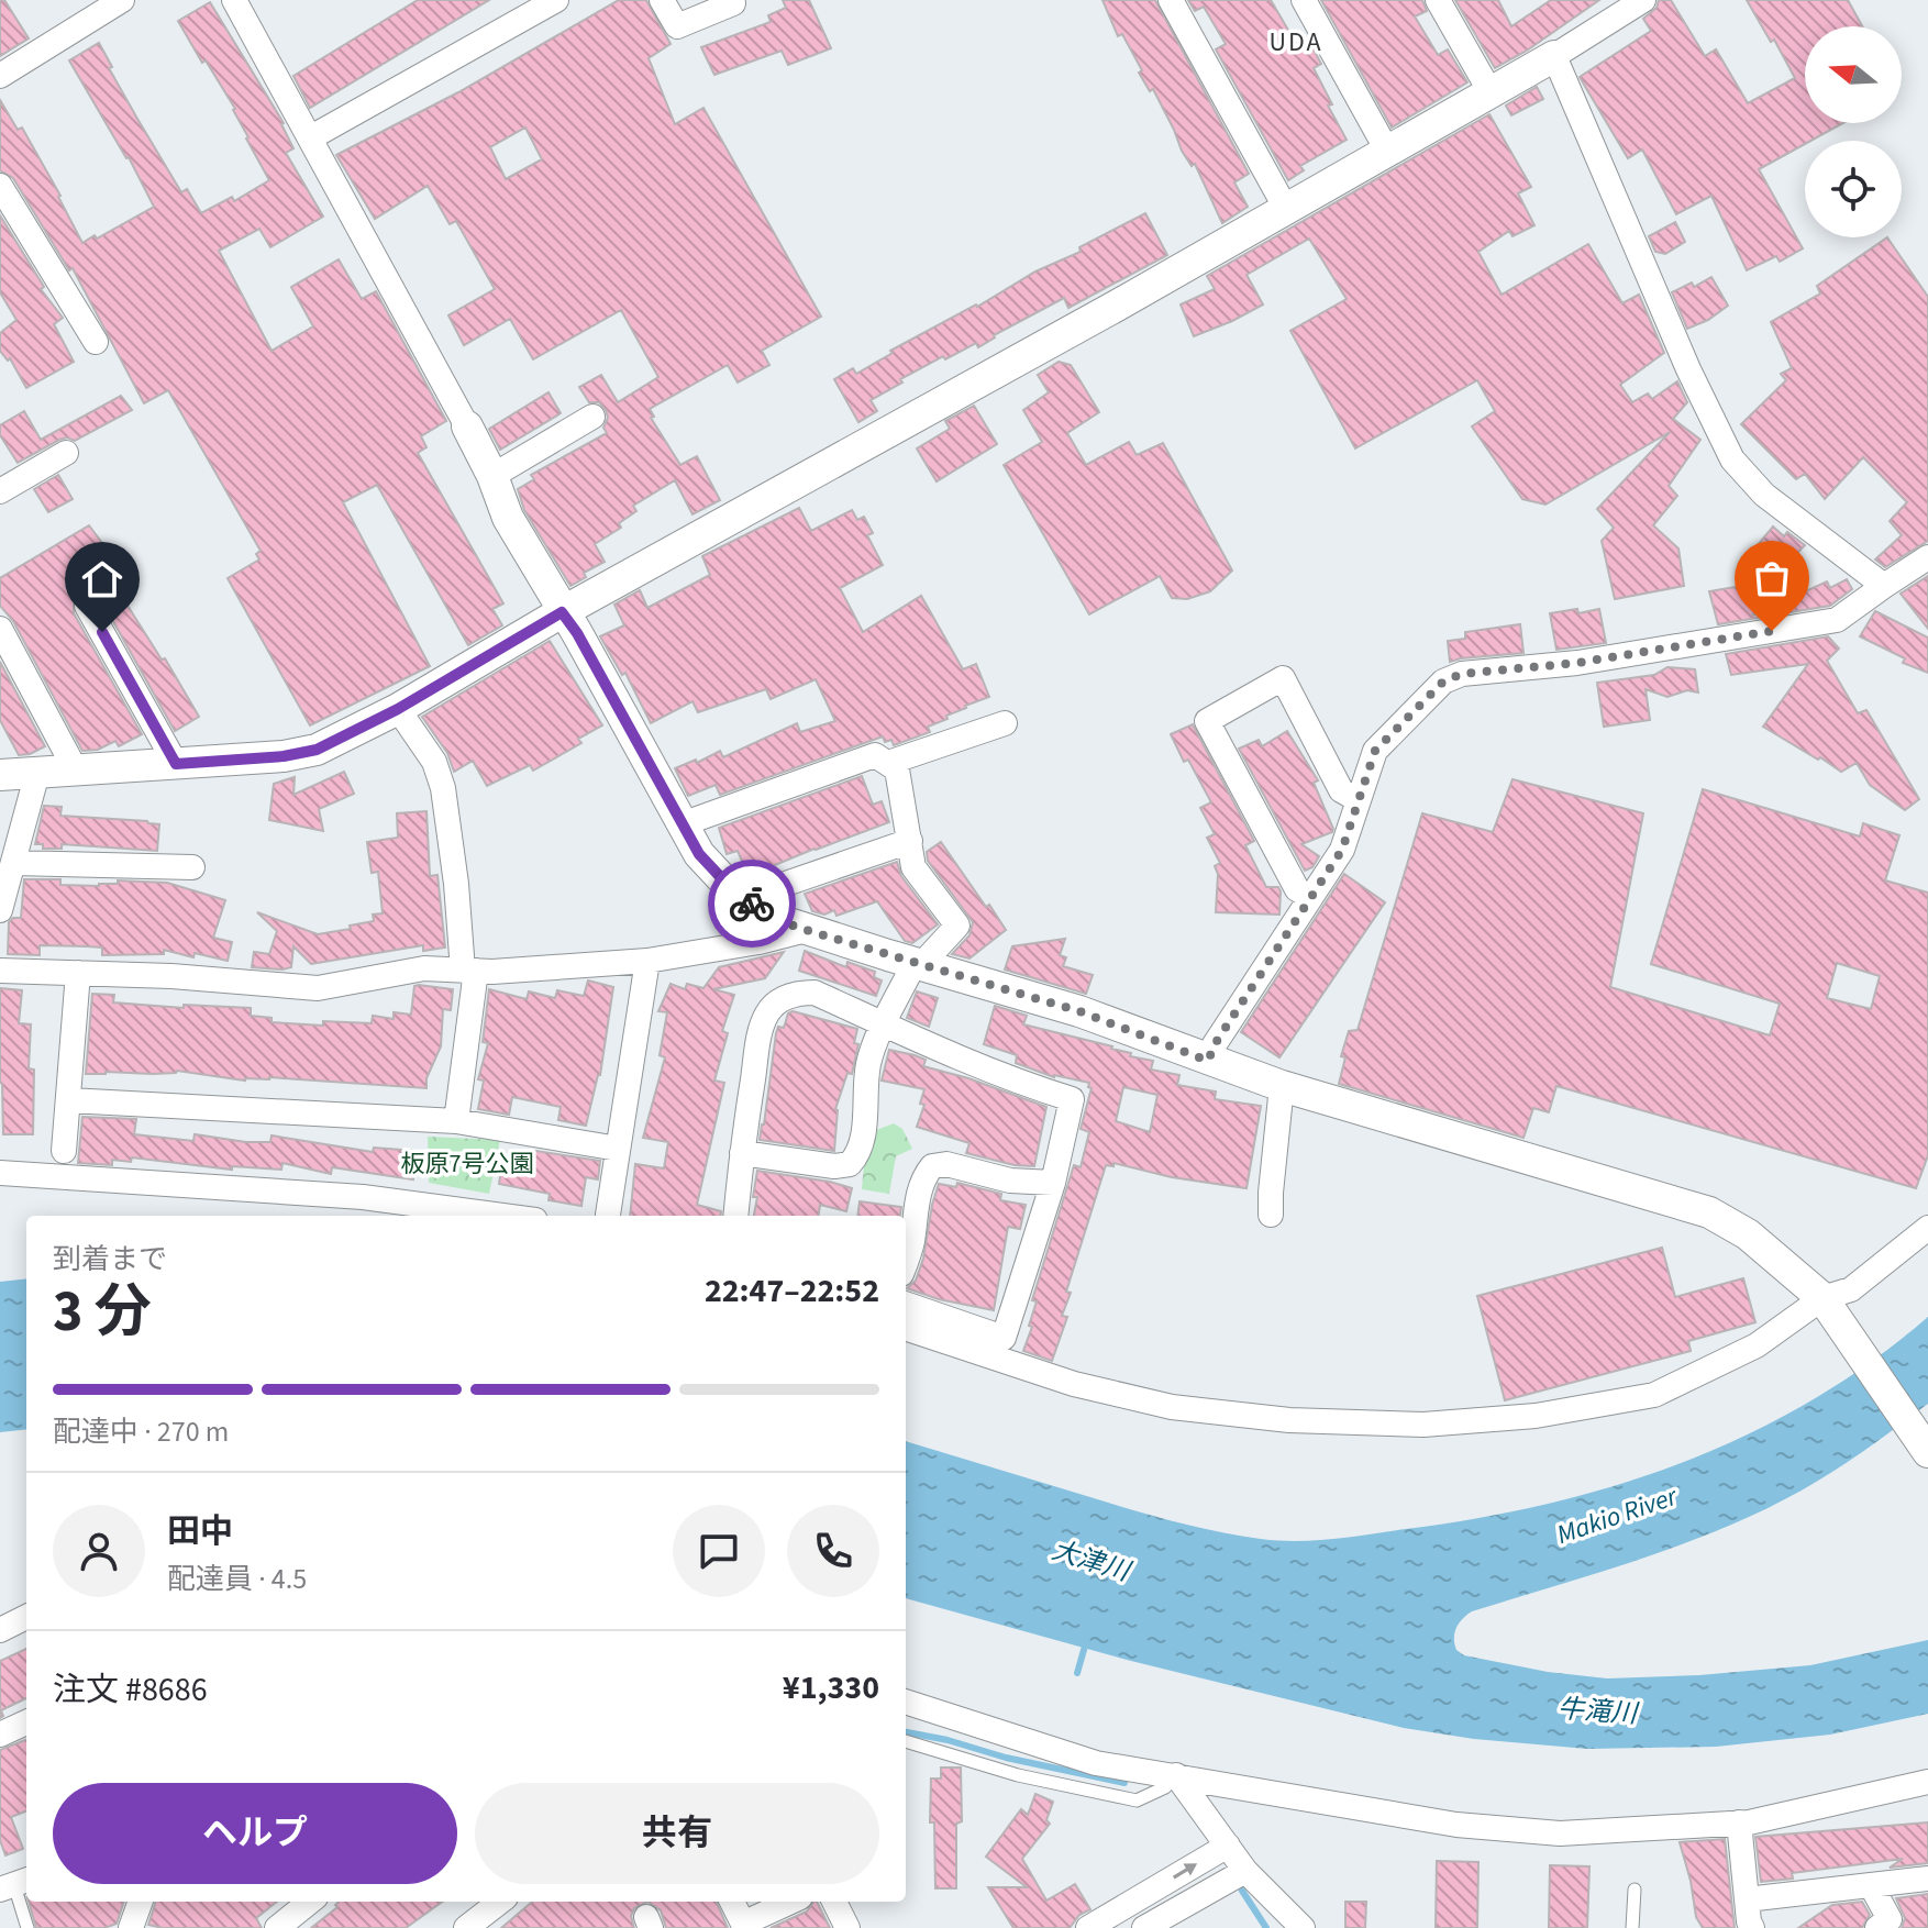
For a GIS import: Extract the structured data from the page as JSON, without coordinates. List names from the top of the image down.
{
  "districts": ["UDA"],
  "water": ["Makio River", "大津川", "牛滝川"],
  "parks": ["板原7号公園"],
  "north": "left",
  "page": {
    "heading": ["3 分", "到着まで", "22:47–22:52"],
    "panel": [
      "田中",
      "配達員 · 4.5",
      "注文 #8686",
      "¥1,330"
    ],
    "bar": "配達中 · 270 m",
    "buttons": ["ヘルプ", "共有"]
  }
}
